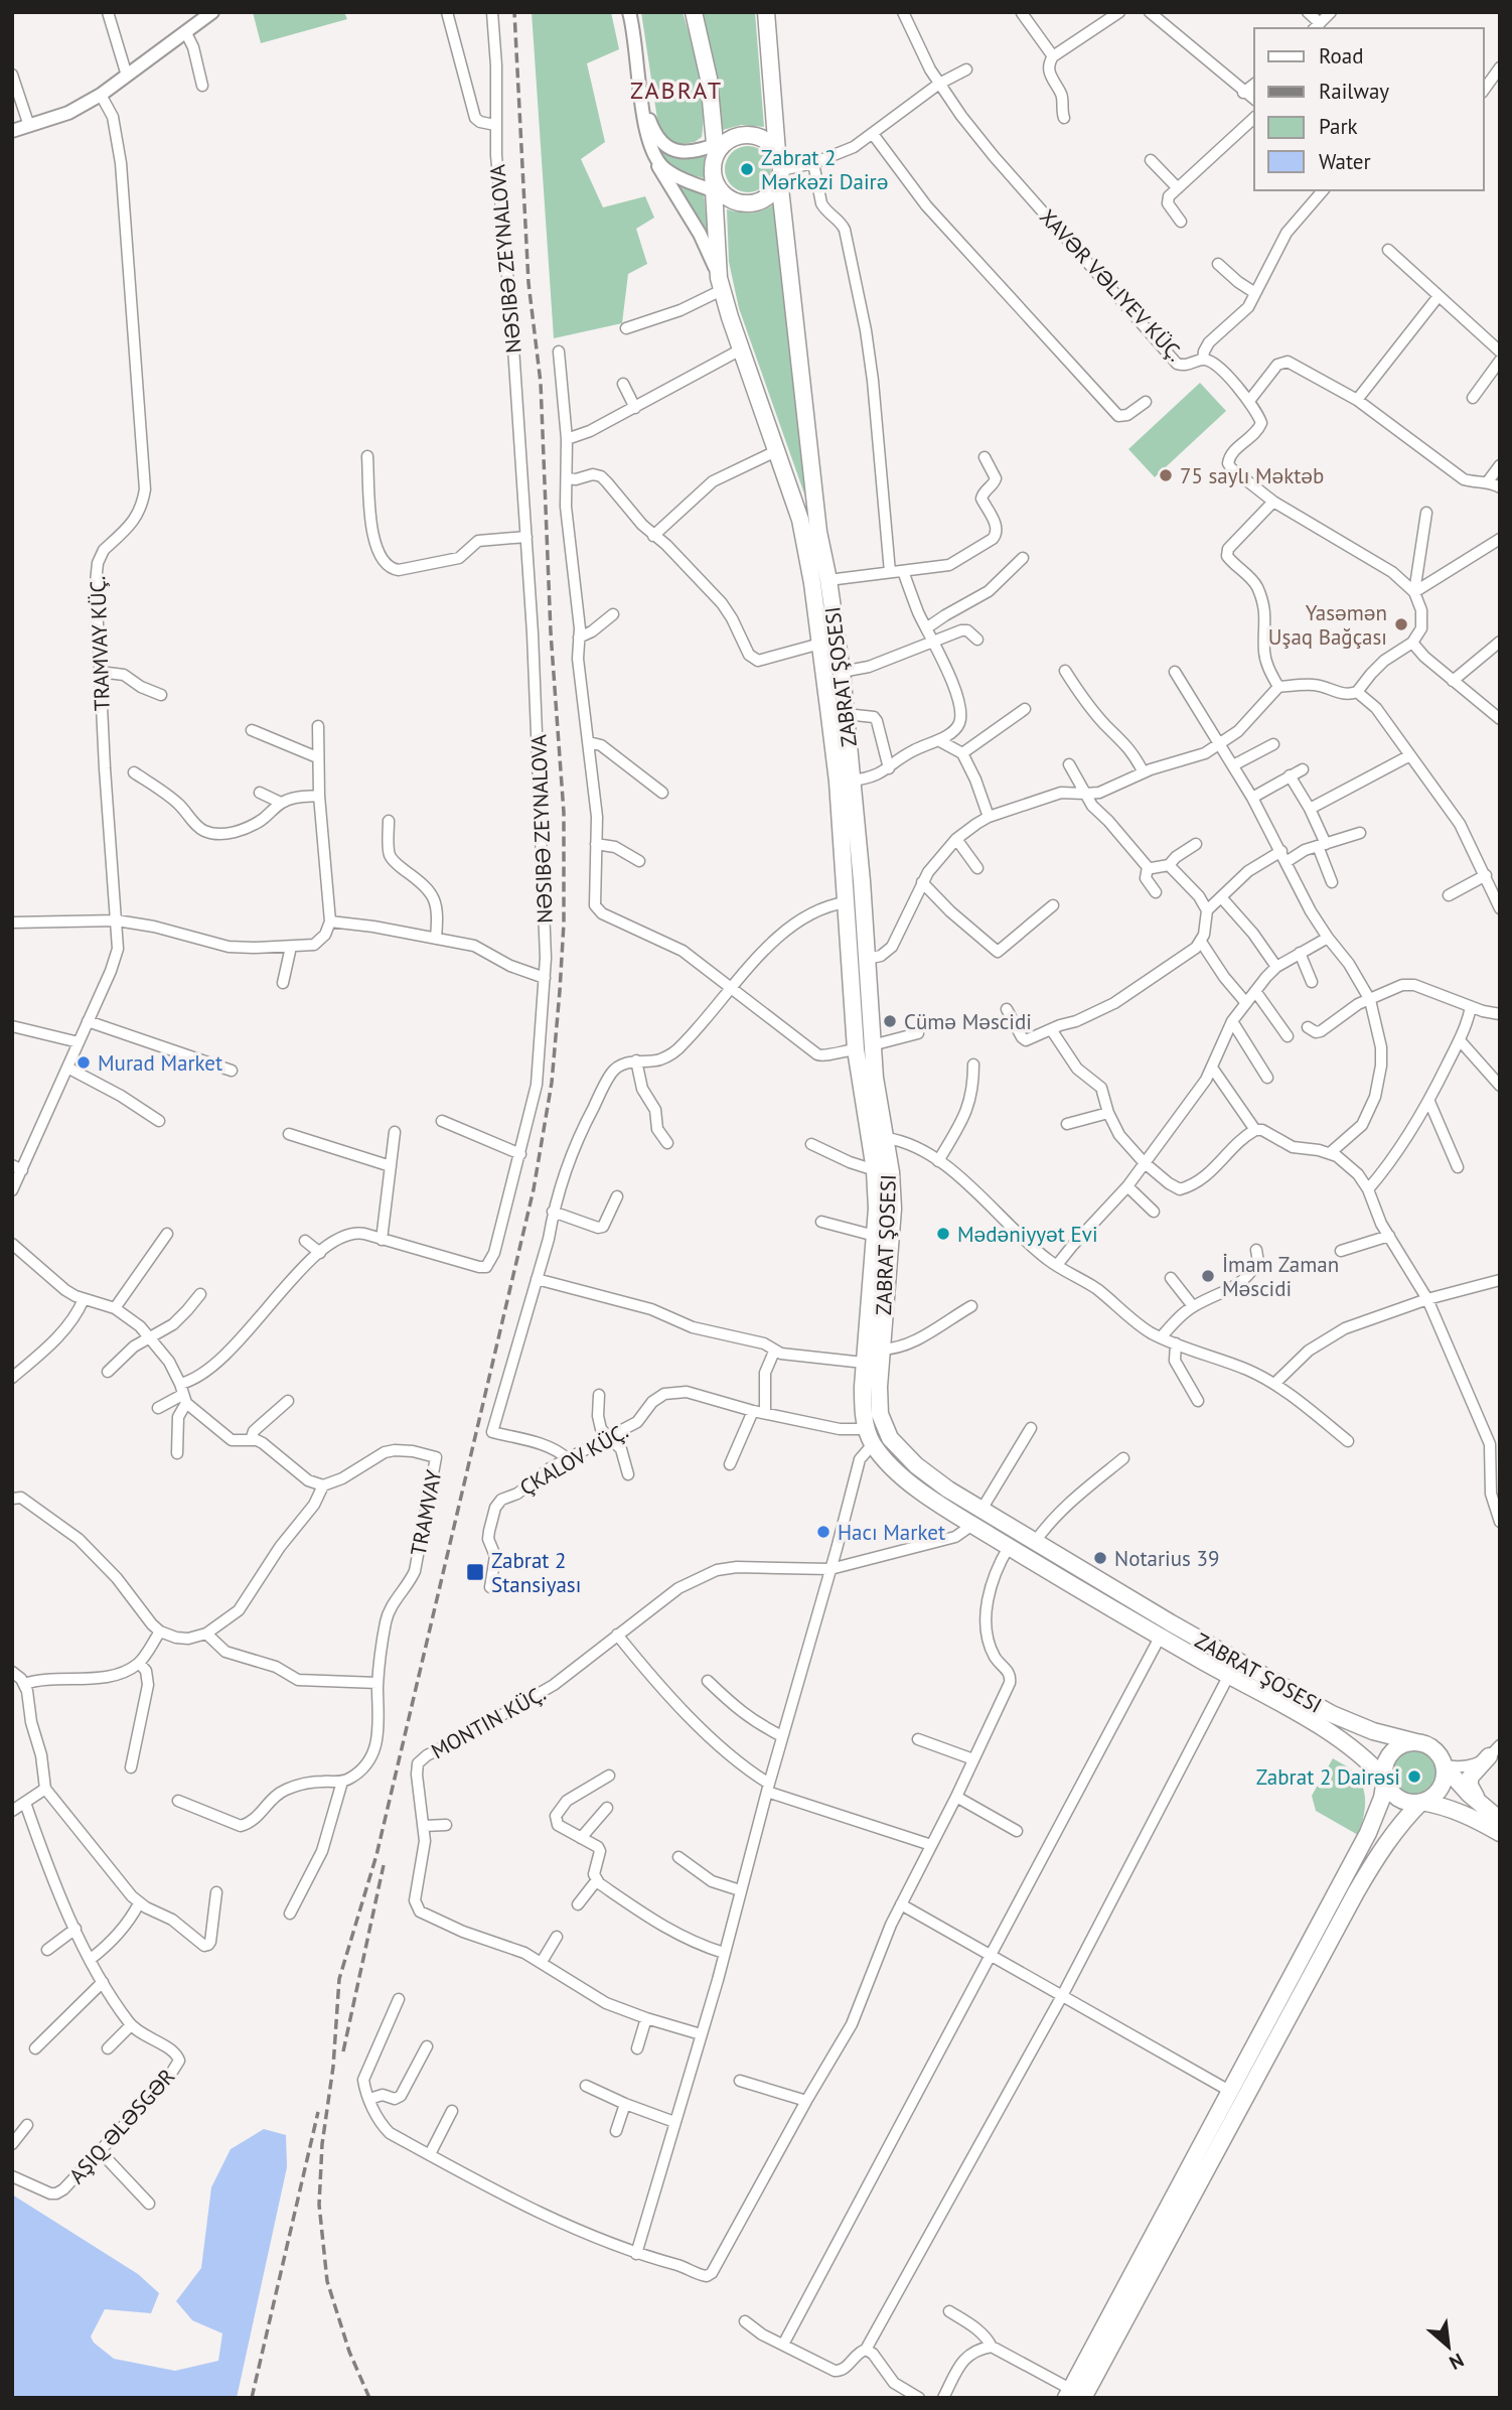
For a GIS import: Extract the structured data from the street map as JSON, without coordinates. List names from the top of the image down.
{
  "streets": {
    "main road": ["ZABRAT ŞOSESI"],
    "street": [
      "NƏSIBƏ ZEYNALOVA",
      "XAVƏR VƏLIYEV KÜÇ.",
      "TRAMVAY KÜÇ.",
      "ÇKALOV KÜÇ.",
      "TRAMVAY",
      "MONTIN KÜÇ."
    ]
  },
  "crossings": [
    ["ZABRAT ŞOSESI", "ÇKALOV KÜÇ."],
    ["ZABRAT ŞOSESI", "MONTIN KÜÇ."]
  ],
  "districts": ["ZABRAT"],
  "places": {
    "other": [
      "Zabrat 2 Mərkəzi Dairə",
      "75 saylı Məktəb",
      "Yasəmən Uşaq Bağçası",
      "Cümə Məscidi",
      "Murad Market",
      "Mədəniyyət Evi",
      "İmam Zaman Məscidi",
      "Hacı Market",
      "Notarius 39",
      "Zabrat 2 Dairəsi"
    ],
    "transit": ["Zabrat 2 Stansiyası"]
  },
  "legend": [
    "Road",
    "Railway",
    "Park",
    "Water"
  ],
  "north": "bottom right"
}
